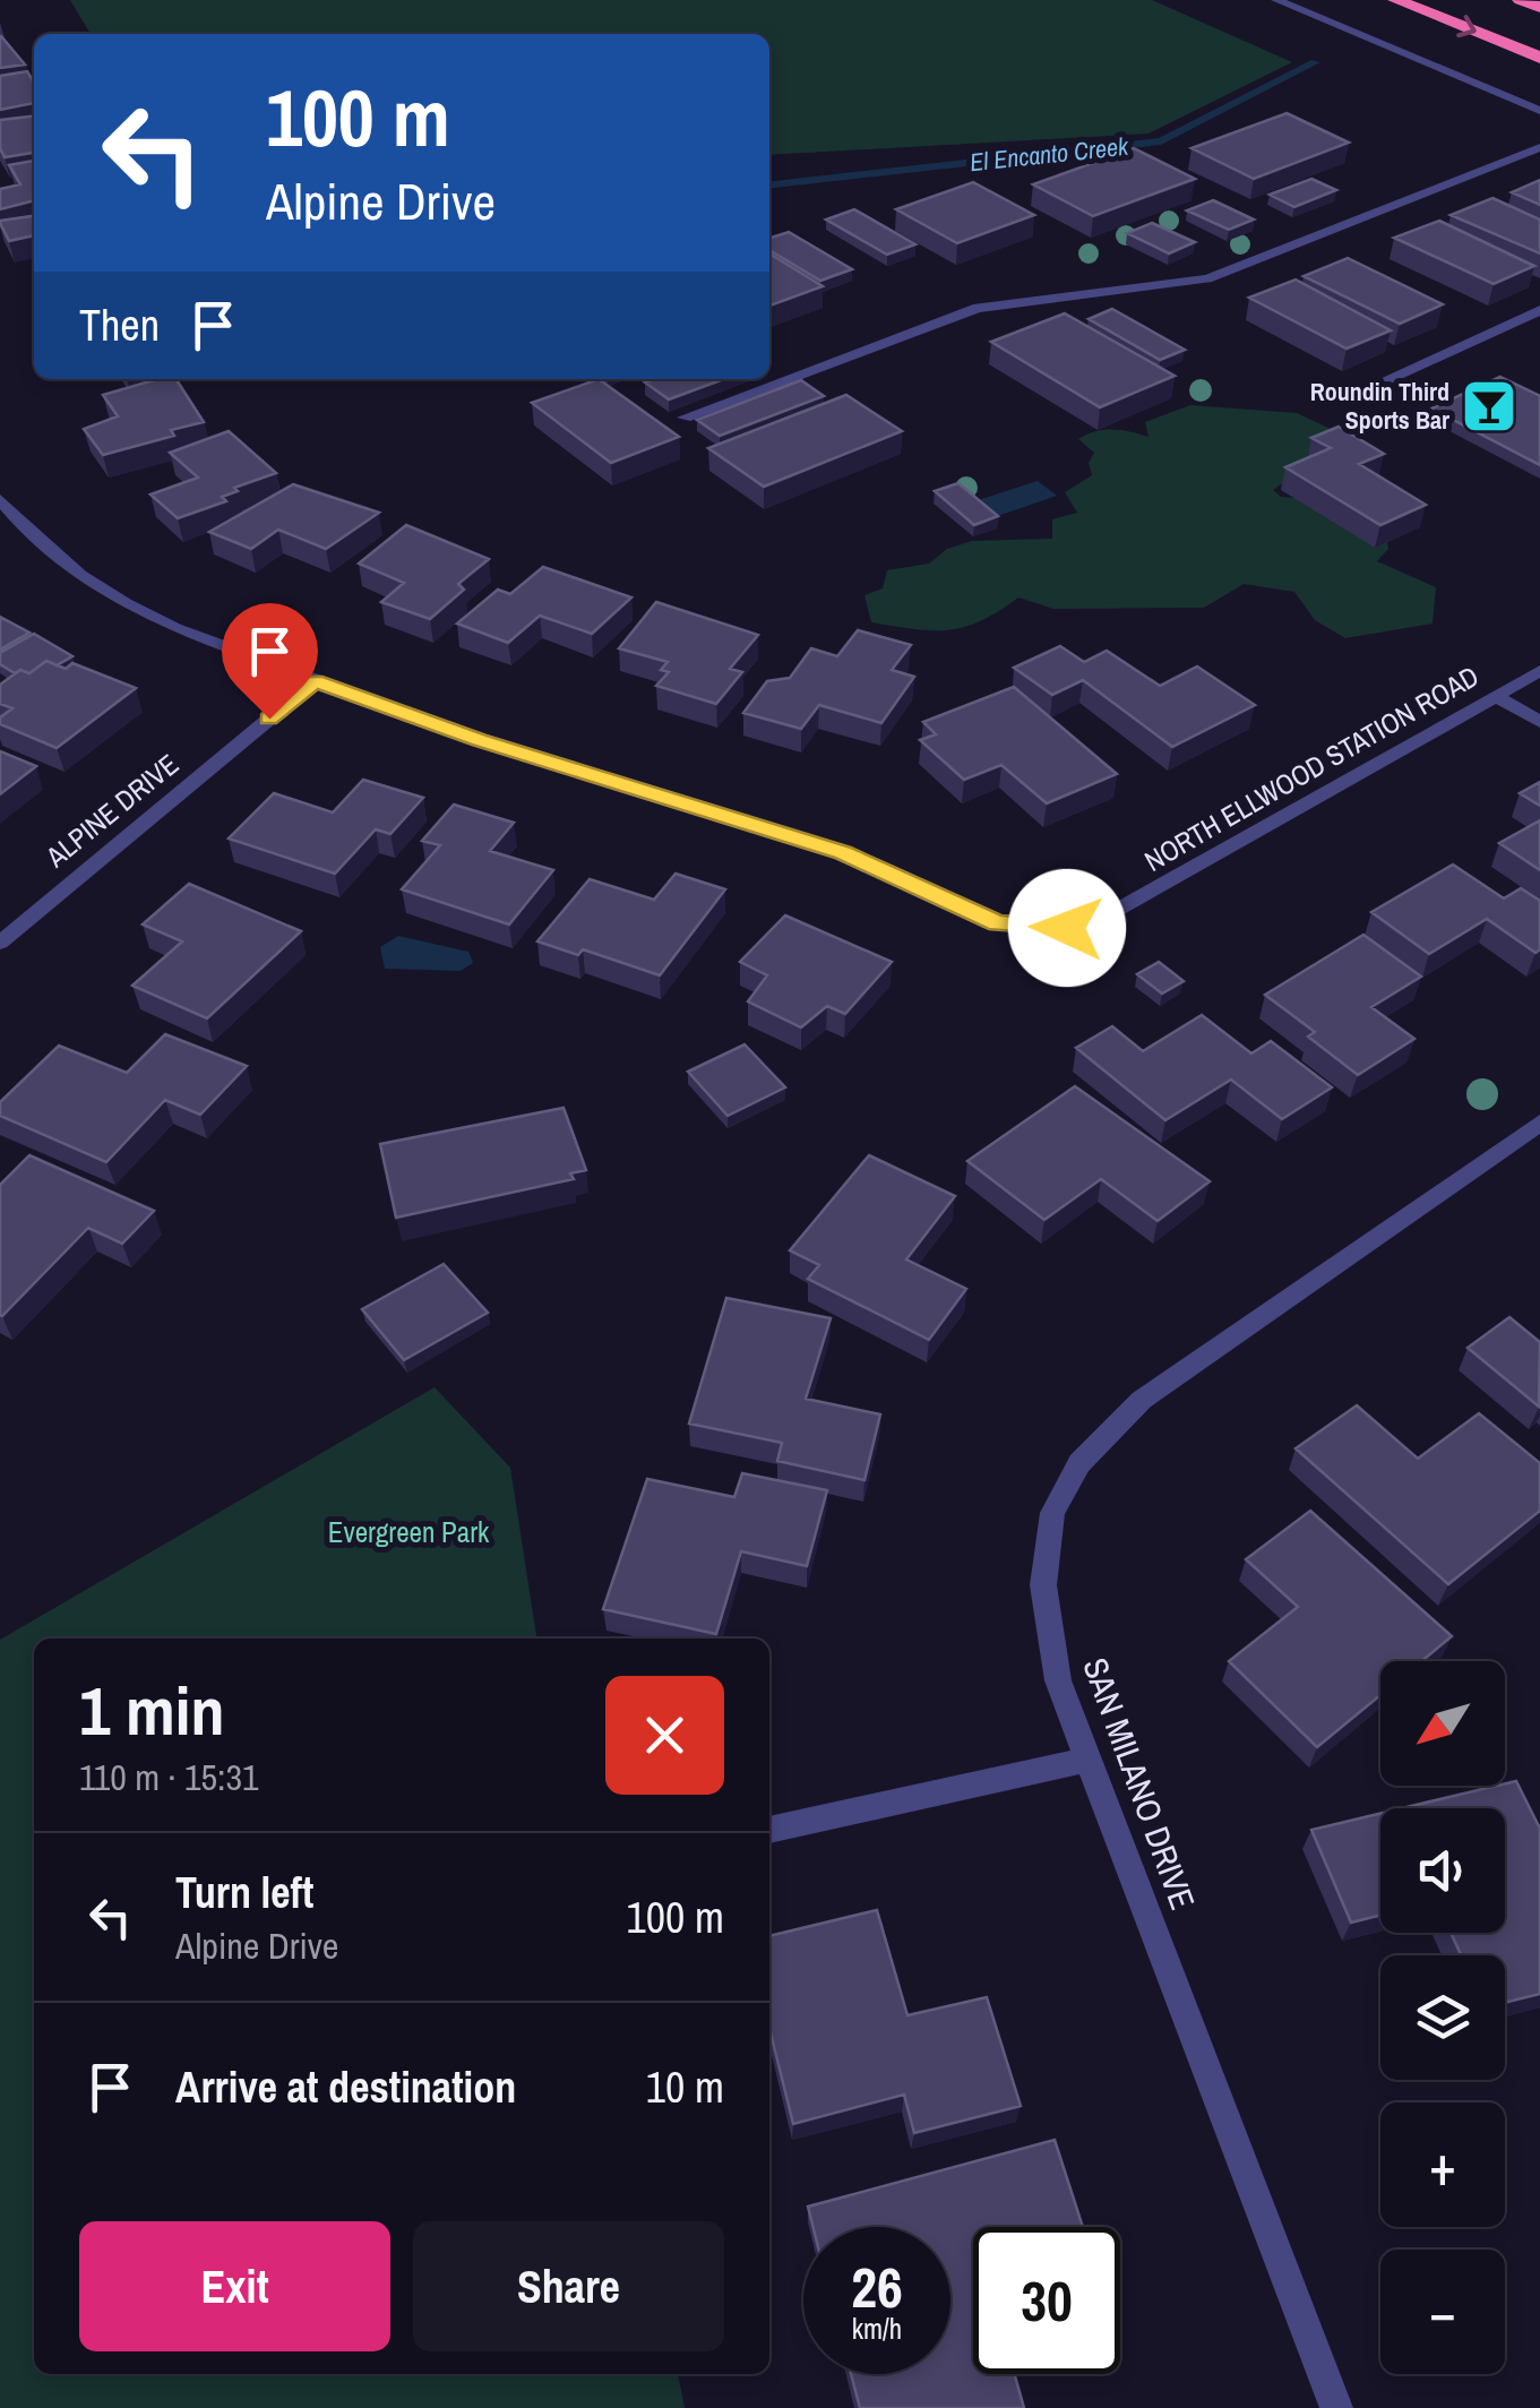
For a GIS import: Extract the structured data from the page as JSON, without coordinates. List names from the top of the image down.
{
  "streets": {
    "street": ["NORTH ELLWOOD STATION ROAD", "ALPINE DRIVE", "SAN MILANO DRIVE"]
  },
  "crossings": [
    ["NORTH ELLWOOD STATION ROAD", "ALPINE DRIVE"]
  ],
  "water": ["El Encanto Creek"],
  "parks": ["Evergreen Park"],
  "places": {
    "bar": ["Roundin Third Sports Bar"]
  },
  "north": "bottom left",
  "page": {
    "turn": ["100 m", "Alpine Drive"],
    "then": "Then",
    "heading": ["1 min", "110 m · 15:31"],
    "map_buttons": ["+", "−"],
    "list": [
      {
        "name": "Turn left",
        "note": "Alpine Drive",
        "value": "100 m"
      },
      {
        "name": "Arrive at destination",
        "value": "10 m"
      }
    ],
    "buttons": ["Exit", "Share"],
    "speed": "26 km/h",
    "limit": "30"
  }
}
